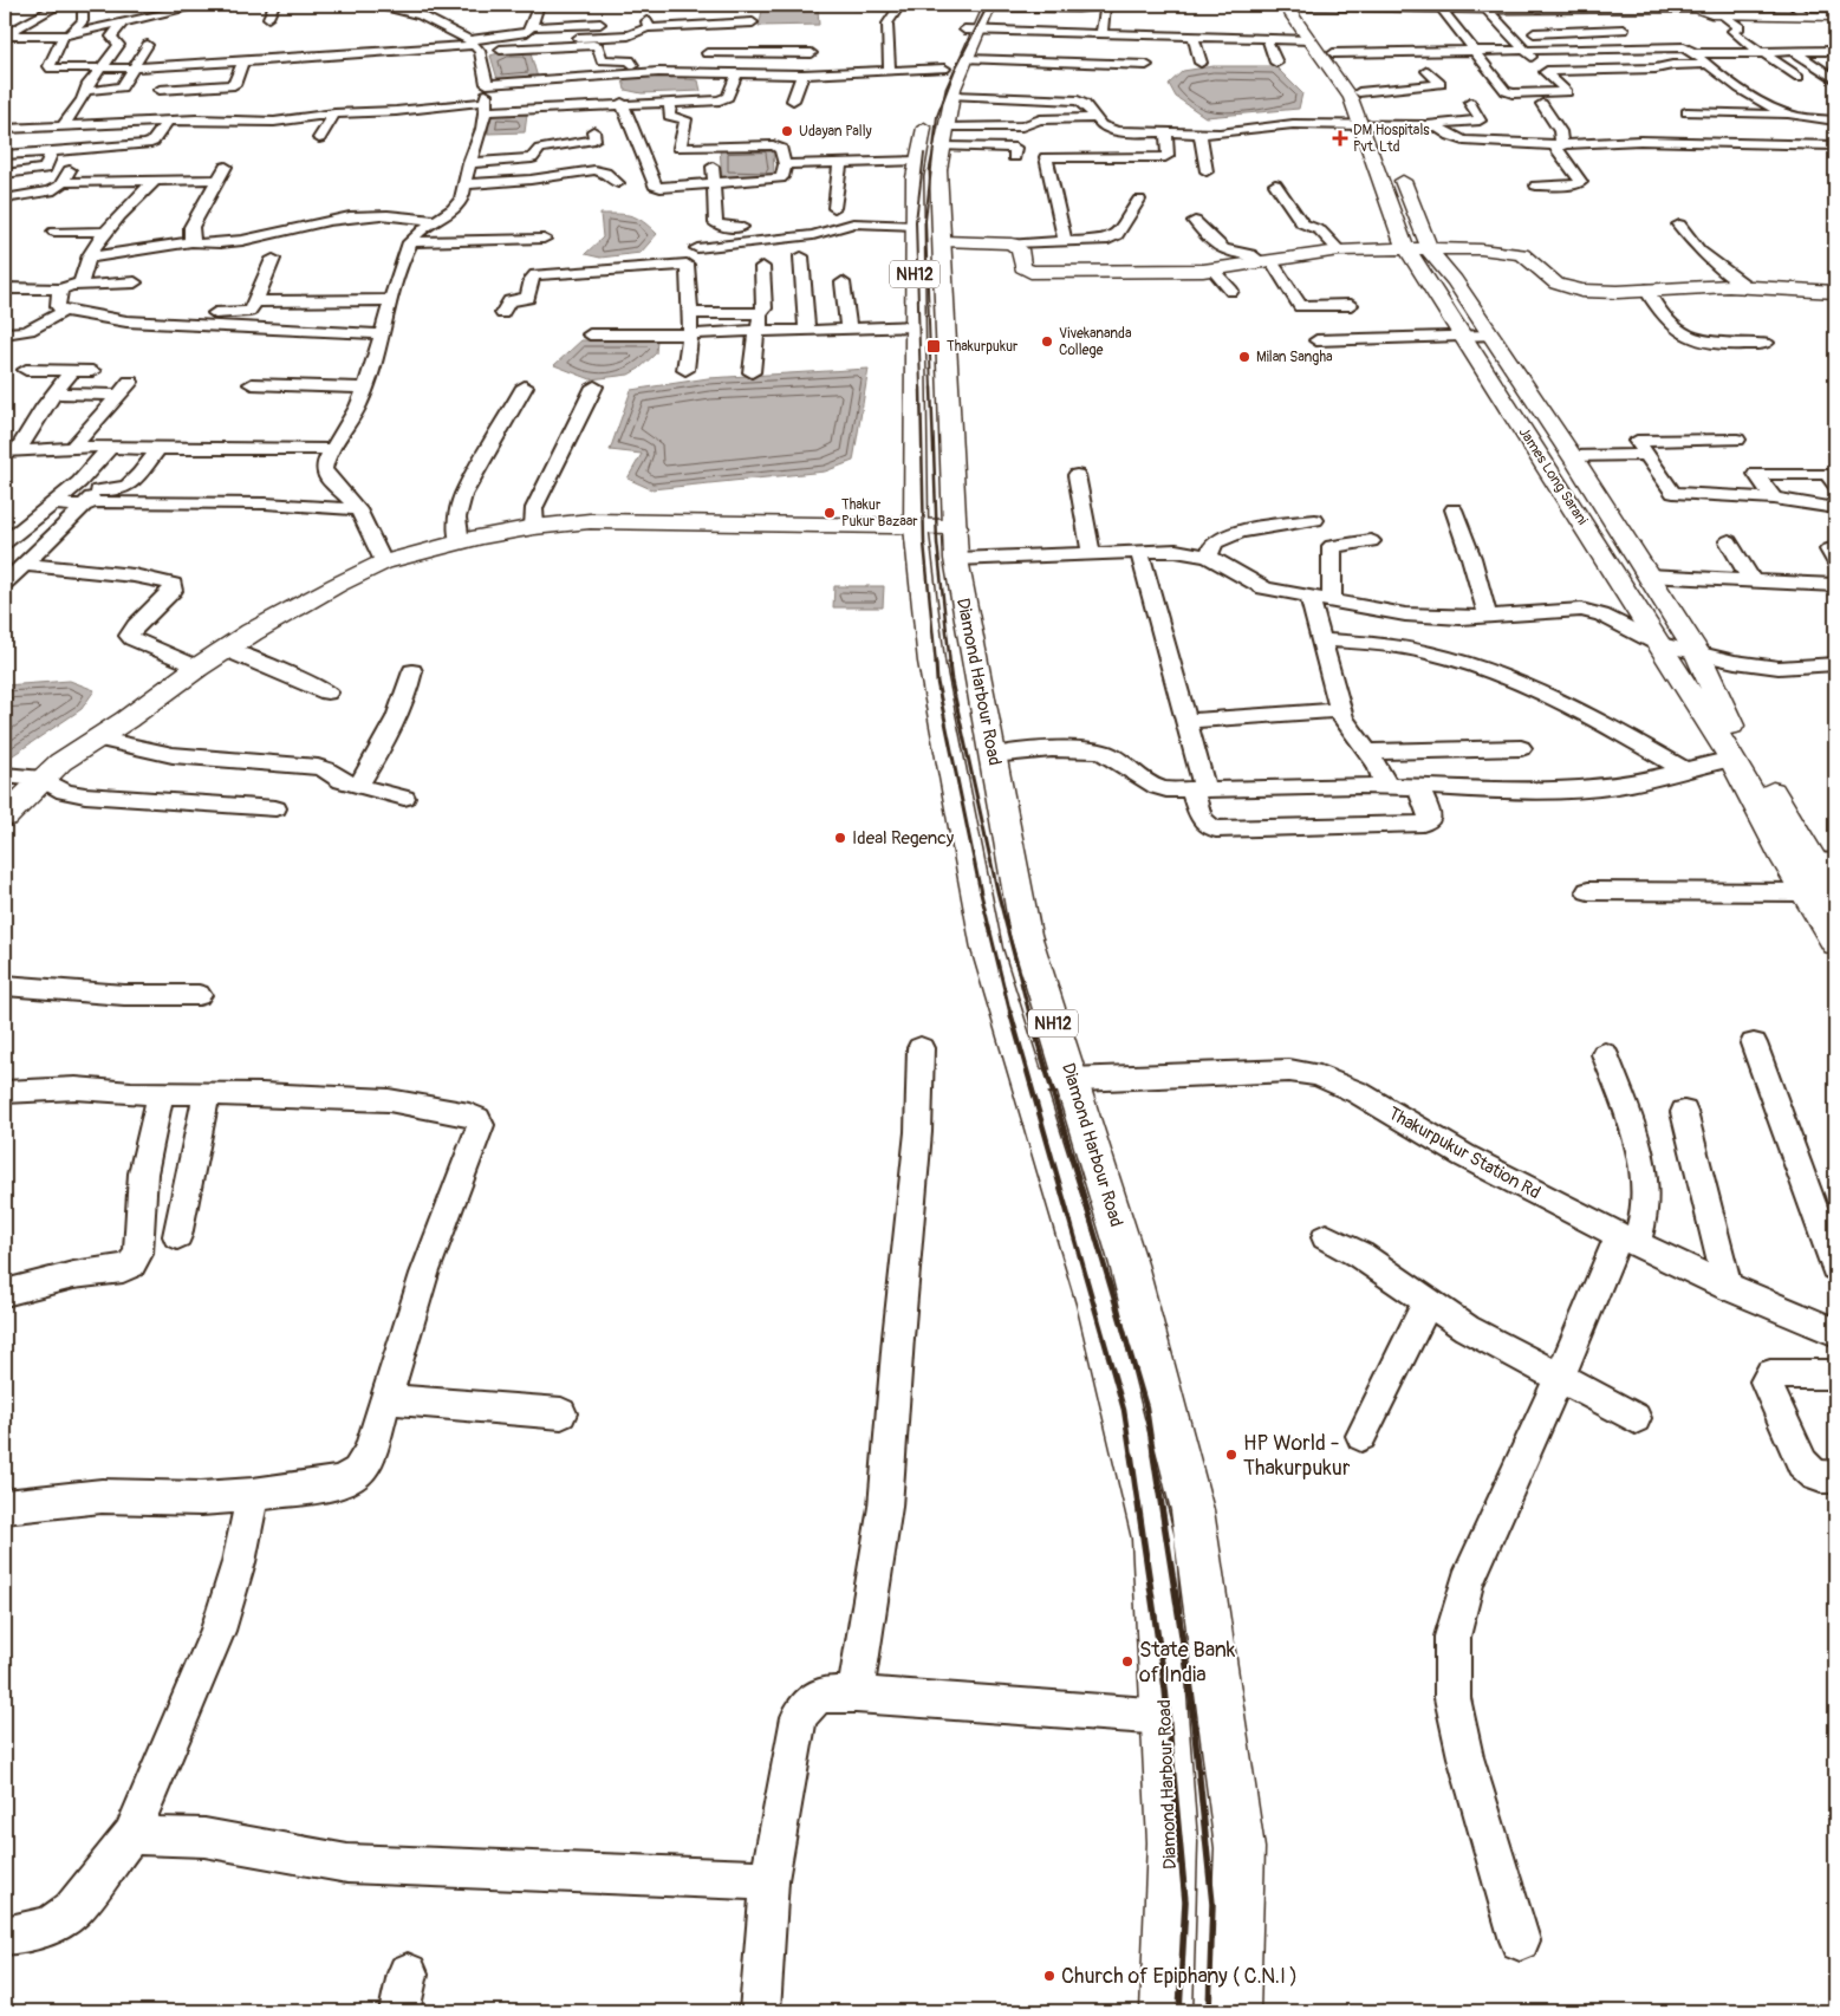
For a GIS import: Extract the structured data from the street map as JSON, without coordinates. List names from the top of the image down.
{
  "streets": {
    "main road": ["NH12", "James Long Sarani", "Diamond Harbour Road"],
    "street": ["Thakurpukur Station Rd"]
  },
  "crossings": [
    ["Diamond Harbour Road", "Thakurpukur Station Rd"]
  ],
  "places": {
    "other": [
      "Udayan Pally",
      "Vivekananda College",
      "Milan Sangha",
      "Thakur Pukur Bazaar",
      "Ideal Regency",
      "HP World - Thakurpukur",
      "State Bank of India",
      "Church of Epiphany ( C.N.I )"
    ],
    "health": ["DM Hospitals Pvt. Ltd"],
    "transit": ["Thakurpukur"]
  }
}
